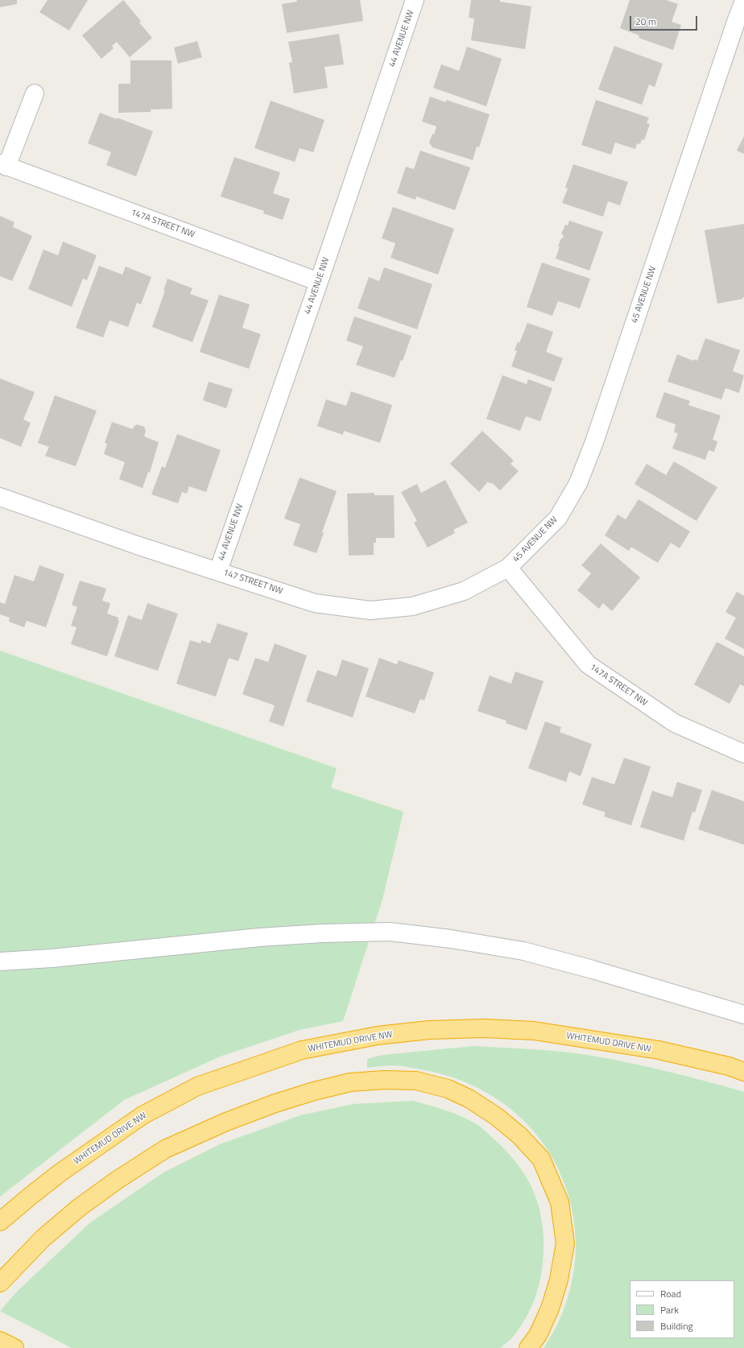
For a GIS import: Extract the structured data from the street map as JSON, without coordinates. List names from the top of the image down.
{
  "streets": {
    "highway": ["WHITEMUD DRIVE NW"],
    "street": [
      "44 AVENUE NW",
      "147A STREET NW",
      "45 AVENUE NW",
      "147 STREET NW"
    ]
  },
  "crossings": [
    ["44 AVENUE NW", "147A STREET NW"],
    ["44 AVENUE NW", "147 STREET NW"],
    ["147A STREET NW", "45 AVENUE NW"],
    ["147A STREET NW", "147 STREET NW"],
    ["45 AVENUE NW", "147 STREET NW"]
  ],
  "legend": ["Road", "Park", "Building"],
  "scale_bar": "20 m"
}
